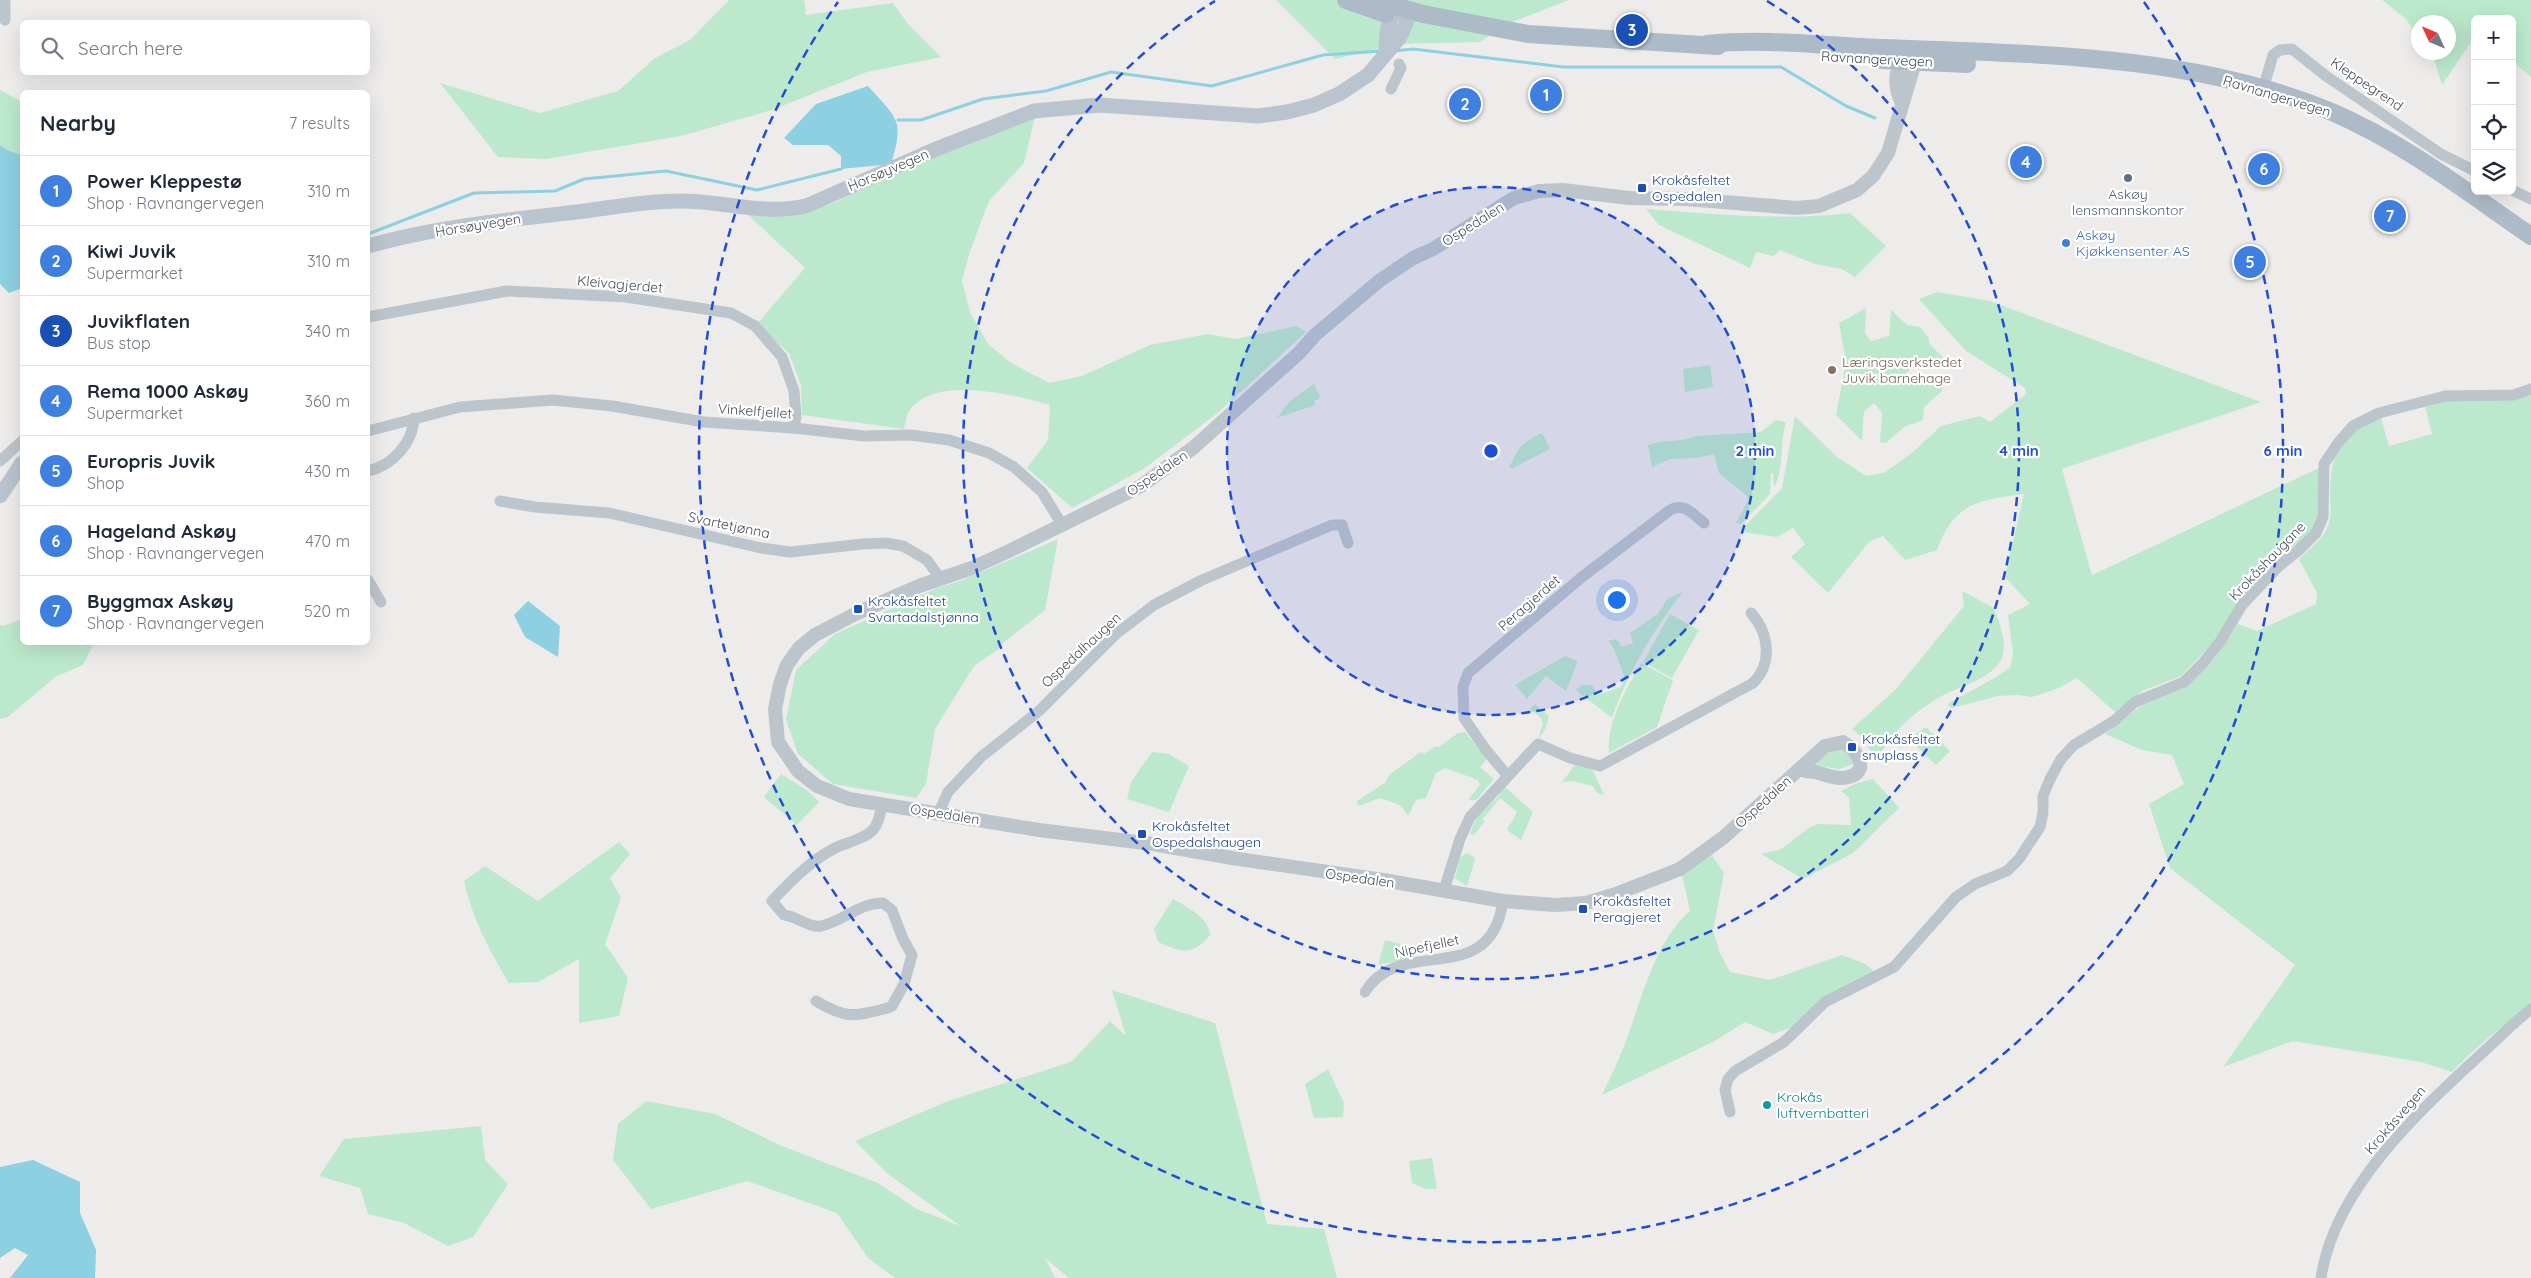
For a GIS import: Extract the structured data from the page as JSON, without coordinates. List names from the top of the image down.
{
  "streets": {
    "main road": ["Ravnangervegen", "Horsøyvegen"],
    "street": [
      "Kleppegrend",
      "Ospedalen",
      "Kleivagjerdet",
      "Vinkelfjellet",
      "Svartetjønna",
      "Krokåshaugane",
      "Peragjerdet",
      "Ospedalhaugen",
      "Nipefjellet",
      "Krokåsvegen"
    ]
  },
  "crossings": [
    ["Ravnangervegen", "Kleppegrend"],
    ["Ravnangervegen", "Horsøyvegen"],
    ["Ravnangervegen", "Ospedalen"],
    ["Ospedalen", "Vinkelfjellet"],
    ["Ospedalen", "Svartetjønna"],
    ["Ospedalen", "Ospedalhaugen"],
    ["Ospedalen", "Nipefjellet"],
    ["Kleivagjerdet", "Vinkelfjellet"]
  ],
  "places": {
    "other": [
      "Askøy lensmannskontor",
      "Askøy Kjøkkensenter AS",
      "Læringsverkstedet Juvik barnehage",
      "Krokås luftvernbatteri"
    ],
    "transit": [
      "Krokåsfeltet Ospedalen",
      "Krokåsfeltet Svartadalstjønna",
      "Krokåsfeltet snuplass",
      "Krokåsfeltet Ospedalshaugen",
      "Krokåsfeltet Peragjeret"
    ]
  },
  "north": "top left",
  "page": {
    "pins": [
      "3",
      "1",
      "2",
      "4",
      "6",
      "7",
      "5"
    ],
    "map_buttons": ["+", "−"],
    "search": "Search here",
    "heading": ["Nearby", "7 results"],
    "list": [
      {
        "mark": "1",
        "name": "Power Kleppestø",
        "note": "Shop · Ravnangervegen",
        "value": "310 m"
      },
      {
        "mark": "2",
        "name": "Kiwi Juvik",
        "note": "Supermarket",
        "value": "310 m"
      },
      {
        "mark": "3",
        "name": "Juvikflaten",
        "note": "Bus stop",
        "value": "340 m"
      },
      {
        "mark": "4",
        "name": "Rema 1000 Askøy",
        "note": "Supermarket",
        "value": "360 m"
      },
      {
        "mark": "5",
        "name": "Europris Juvik",
        "note": "Shop",
        "value": "430 m"
      },
      {
        "mark": "6",
        "name": "Hageland Askøy",
        "note": "Shop · Ravnangervegen",
        "value": "470 m"
      },
      {
        "mark": "7",
        "name": "Byggmax Askøy",
        "note": "Shop · Ravnangervegen",
        "value": "520 m"
      }
    ]
  },
  "rings": ["2 min", "4 min", "6 min"]
}
